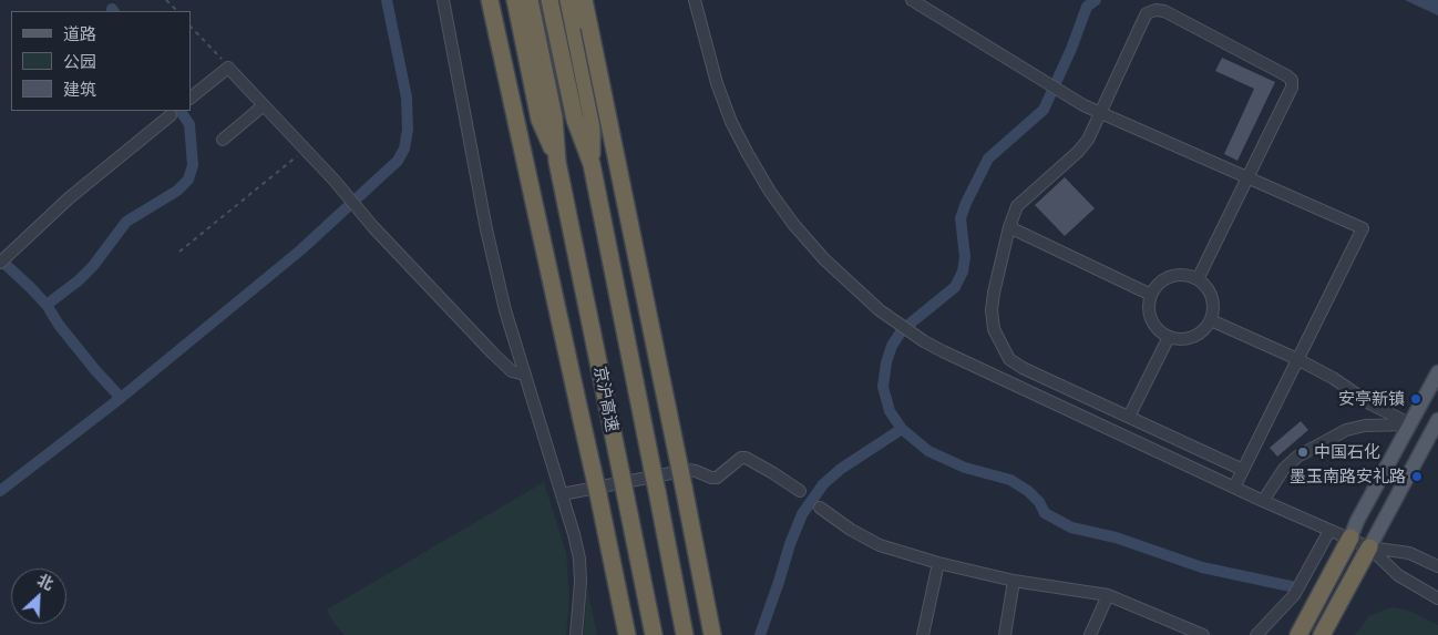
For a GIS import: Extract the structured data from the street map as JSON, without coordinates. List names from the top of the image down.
{
  "streets": {
    "highway": ["京沪高速"]
  },
  "places": ["安亭新镇", "中国石化", "墨玉南路安礼路"],
  "legend": ["道路", "公园", "建筑"],
  "north": "top right"
}
